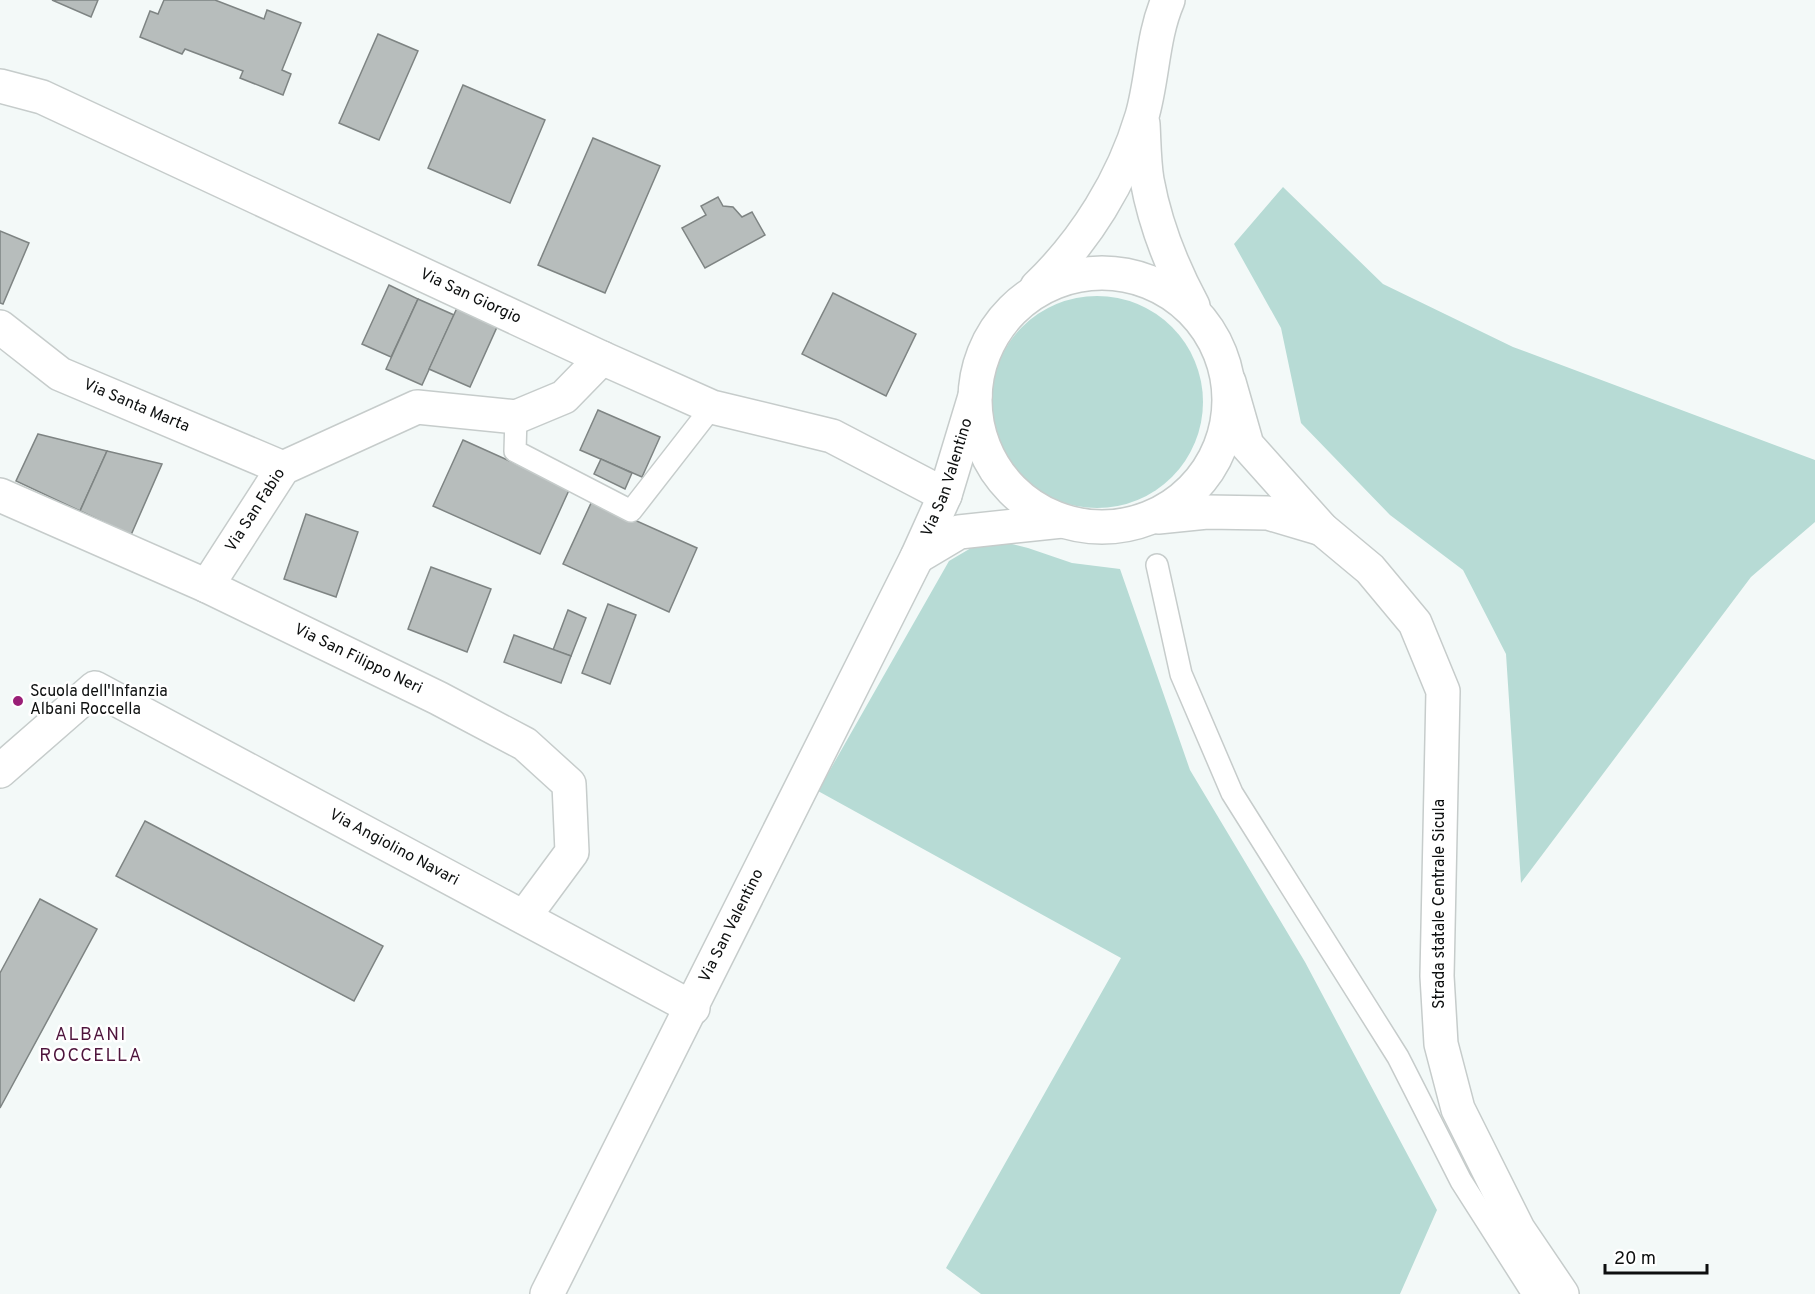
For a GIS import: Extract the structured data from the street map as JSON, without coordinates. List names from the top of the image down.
{
  "streets": {
    "street": [
      "Via San Giorgio",
      "Via Santa Marta",
      "Via San Valentino",
      "Via San Fabio",
      "Via San Filippo Neri",
      "Via Angiolino Navari",
      "Strada statale Centrale Sicula"
    ]
  },
  "crossings": [
    ["Via San Giorgio", "Via San Valentino"],
    ["Via Santa Marta", "Via San Fabio"],
    ["Via San Valentino", "Via Angiolino Navari"],
    ["Via San Fabio", "Via San Filippo Neri"],
    ["Via San Filippo Neri", "Via Angiolino Navari"]
  ],
  "districts": ["ALBANI ROCCELLA"],
  "places": ["Scuola dell'Infanzia Albani Roccella"],
  "scale_bar": "20 m"
}
